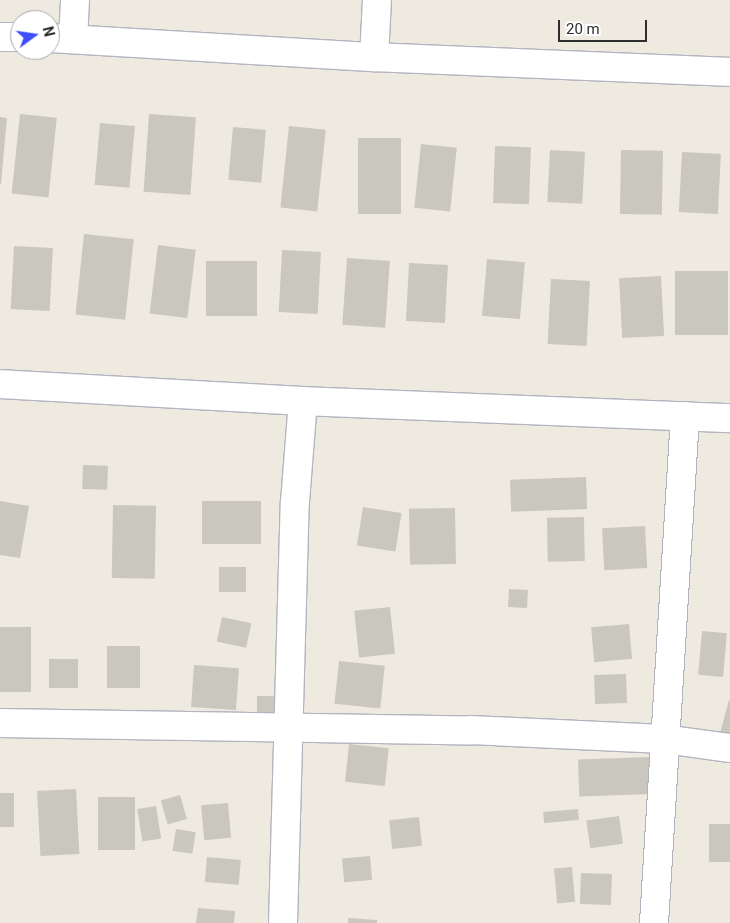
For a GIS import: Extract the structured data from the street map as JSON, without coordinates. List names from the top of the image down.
{
  "scale_bar": "20 m",
  "north": "right"
}
